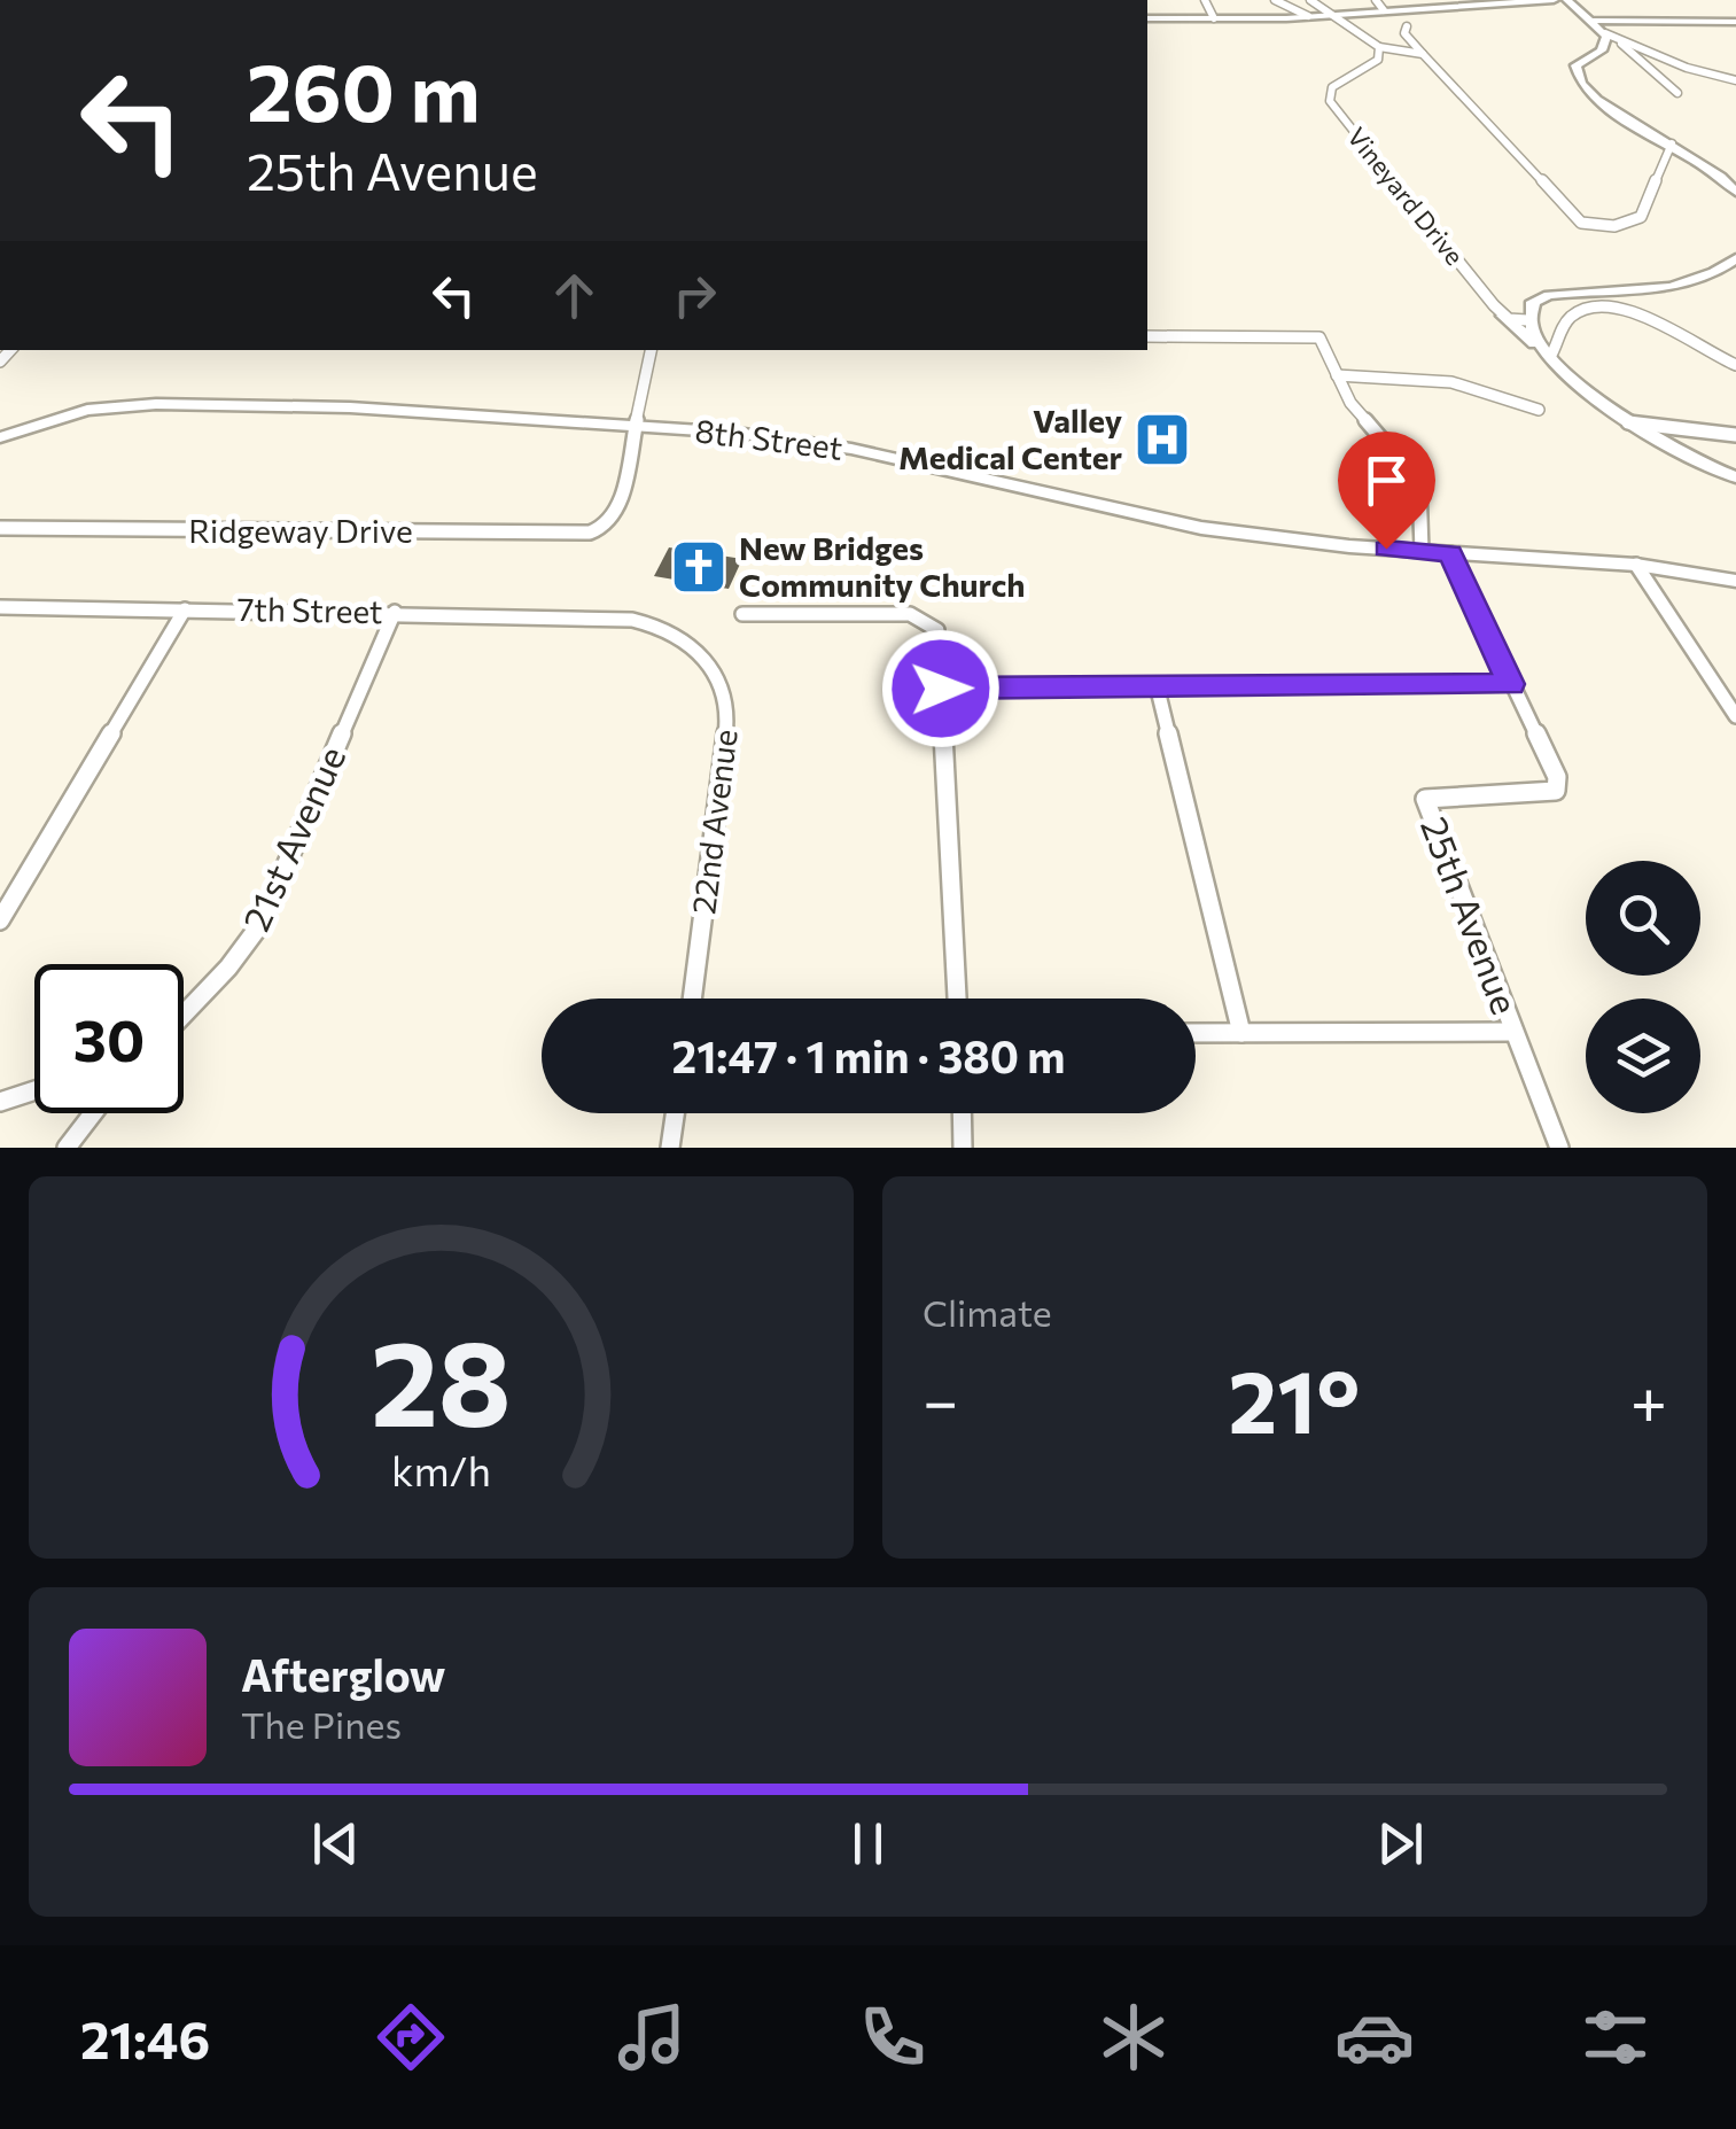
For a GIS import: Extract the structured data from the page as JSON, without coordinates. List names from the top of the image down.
{
  "streets": {
    "street": [
      "Vineyard Drive",
      "8th Street",
      "Ridgeway Drive",
      "7th Street",
      "22nd Avenue",
      "21st Avenue",
      "25th Avenue"
    ]
  },
  "crossings": [
    ["8th Street", "Ridgeway Drive"],
    ["8th Street", "25th Avenue"],
    ["7th Street", "22nd Avenue"],
    ["7th Street", "21st Avenue"]
  ],
  "places": {
    "hospital": ["Valley Medical Center"],
    "church": ["New Bridges Community Church"]
  },
  "page": {
    "turn": ["260 m", "25th Avenue"],
    "limit": "30",
    "trip": "21:47 · 1 min · 380 m",
    "tile": "Climate",
    "heat": ["−", "21°", "+"],
    "song": ["Afterglow", "The Pines"],
    "tabs": "21:46",
    "gauge": ["28", "km/h"]
  }
}
